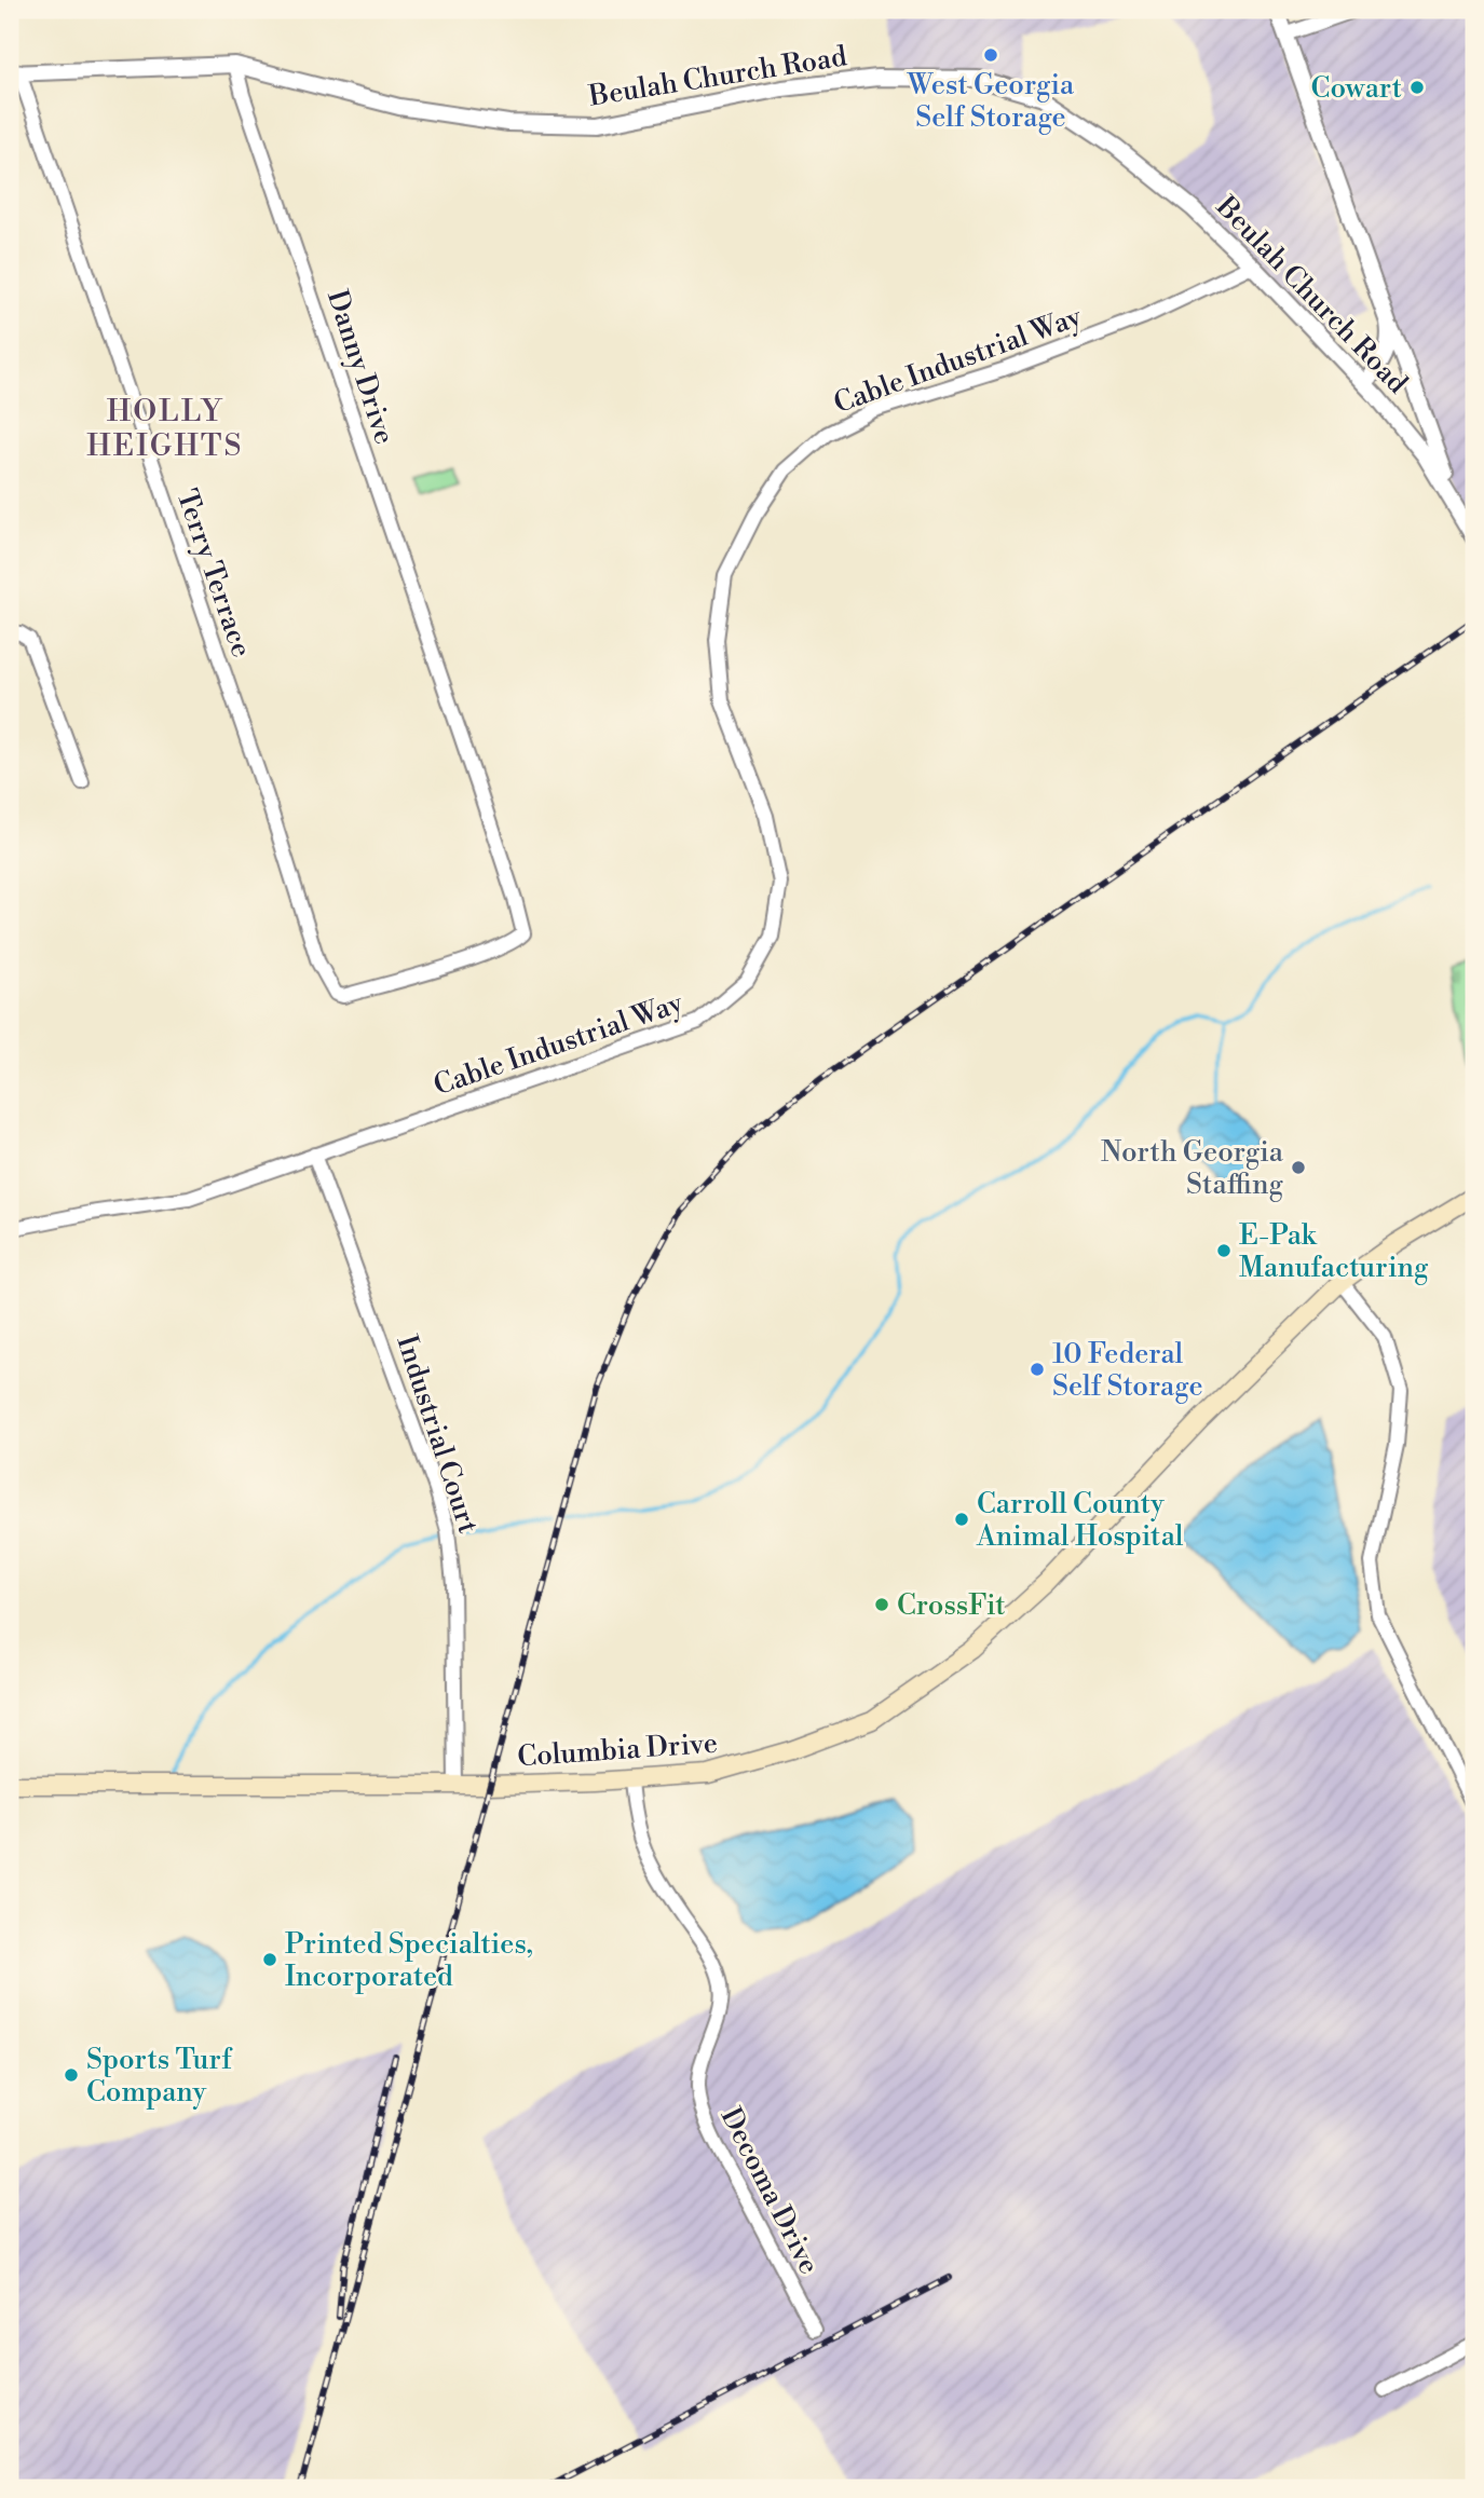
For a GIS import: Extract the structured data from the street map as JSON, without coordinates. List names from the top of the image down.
{
  "streets": {
    "main road": ["Columbia Drive"],
    "street": [
      "Beulah Church Road",
      "Cable Industrial Way",
      "Danny Drive",
      "Terry Terrace",
      "Industrial Court",
      "Decoma Drive"
    ]
  },
  "crossings": [
    ["Beulah Church Road", "Cable Industrial Way"],
    ["Beulah Church Road", "Danny Drive"],
    ["Beulah Church Road", "Terry Terrace"],
    ["Cable Industrial Way", "Industrial Court"],
    ["Danny Drive", "Terry Terrace"],
    ["Industrial Court", "Columbia Drive"],
    ["Columbia Drive", "Decoma Drive"]
  ],
  "districts": ["HOLLY HEIGHTS"],
  "places": [
    "West Georgia Self Storage",
    "Cowart",
    "North Georgia Staffing",
    "E-Pak Manufacturing",
    "10 Federal Self Storage",
    "Carroll County Animal Hospital",
    "CrossFit",
    "Printed Specialties, Incorporated",
    "Sports Turf Company"
  ]
}
